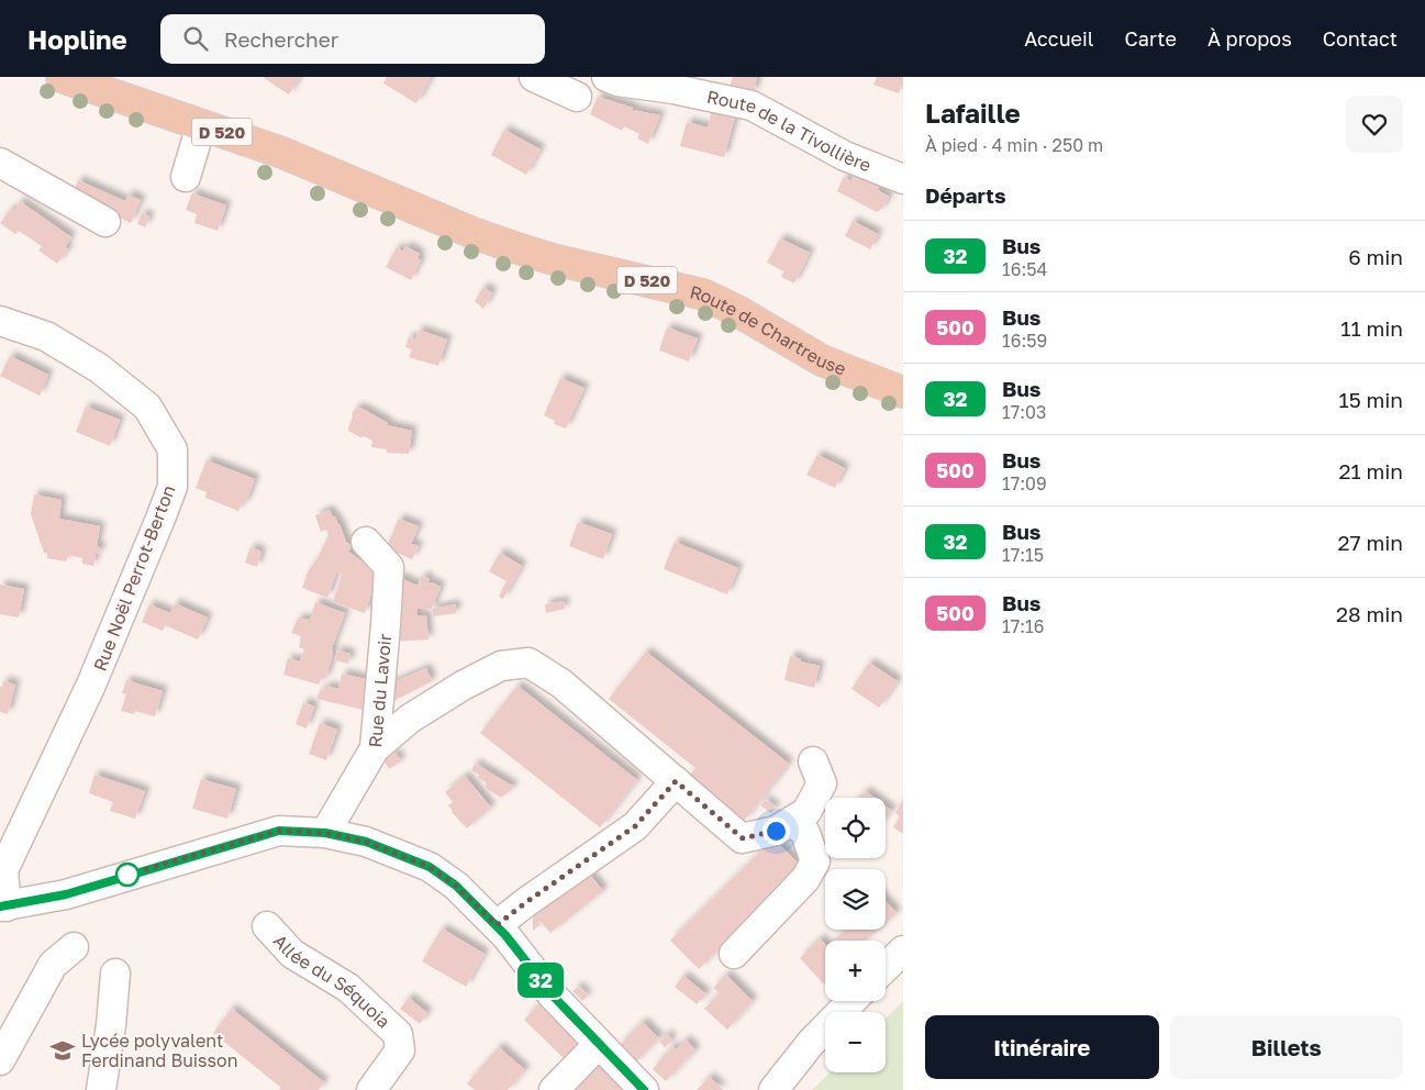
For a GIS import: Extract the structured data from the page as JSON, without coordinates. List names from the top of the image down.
{
  "streets": {
    "main road": ["D 520", "Route de Chartreuse"],
    "street": [
      "Route de la Tivollière",
      "Rue Noël Perrot-Berton",
      "Rue du Lavoir",
      "Allée du Séquoia"
    ]
  },
  "crossings": [
    ["D 520", "Route de Chartreuse"]
  ],
  "places": {
    "school or university": ["Lycée polyvalent Ferdinand Buisson"]
  },
  "lines": ["bus line 32"],
  "page": {
    "header": "Hopline",
    "search": "Rechercher",
    "nav": [
      "Accueil",
      "Carte",
      "À propos",
      "Contact"
    ],
    "on_map": "32",
    "heading": [
      ["Lafaille", "À pied · 4 min · 250 m"],
      "Départs"
    ],
    "list": [
      {
        "mark": "32",
        "name": "Bus",
        "note": "16:54",
        "value": "6 min"
      },
      {
        "mark": "500",
        "name": "Bus",
        "note": "16:59",
        "value": "11 min"
      },
      {
        "mark": "32",
        "name": "Bus",
        "note": "17:03",
        "value": "15 min"
      },
      {
        "mark": "500",
        "name": "Bus",
        "note": "17:09",
        "value": "21 min"
      },
      {
        "mark": "32",
        "name": "Bus",
        "note": "17:15",
        "value": "27 min"
      },
      {
        "mark": "500",
        "name": "Bus",
        "note": "17:16",
        "value": "28 min"
      }
    ],
    "map_buttons": ["+", "−"],
    "buttons": ["Itinéraire", "Billets"]
  }
}
